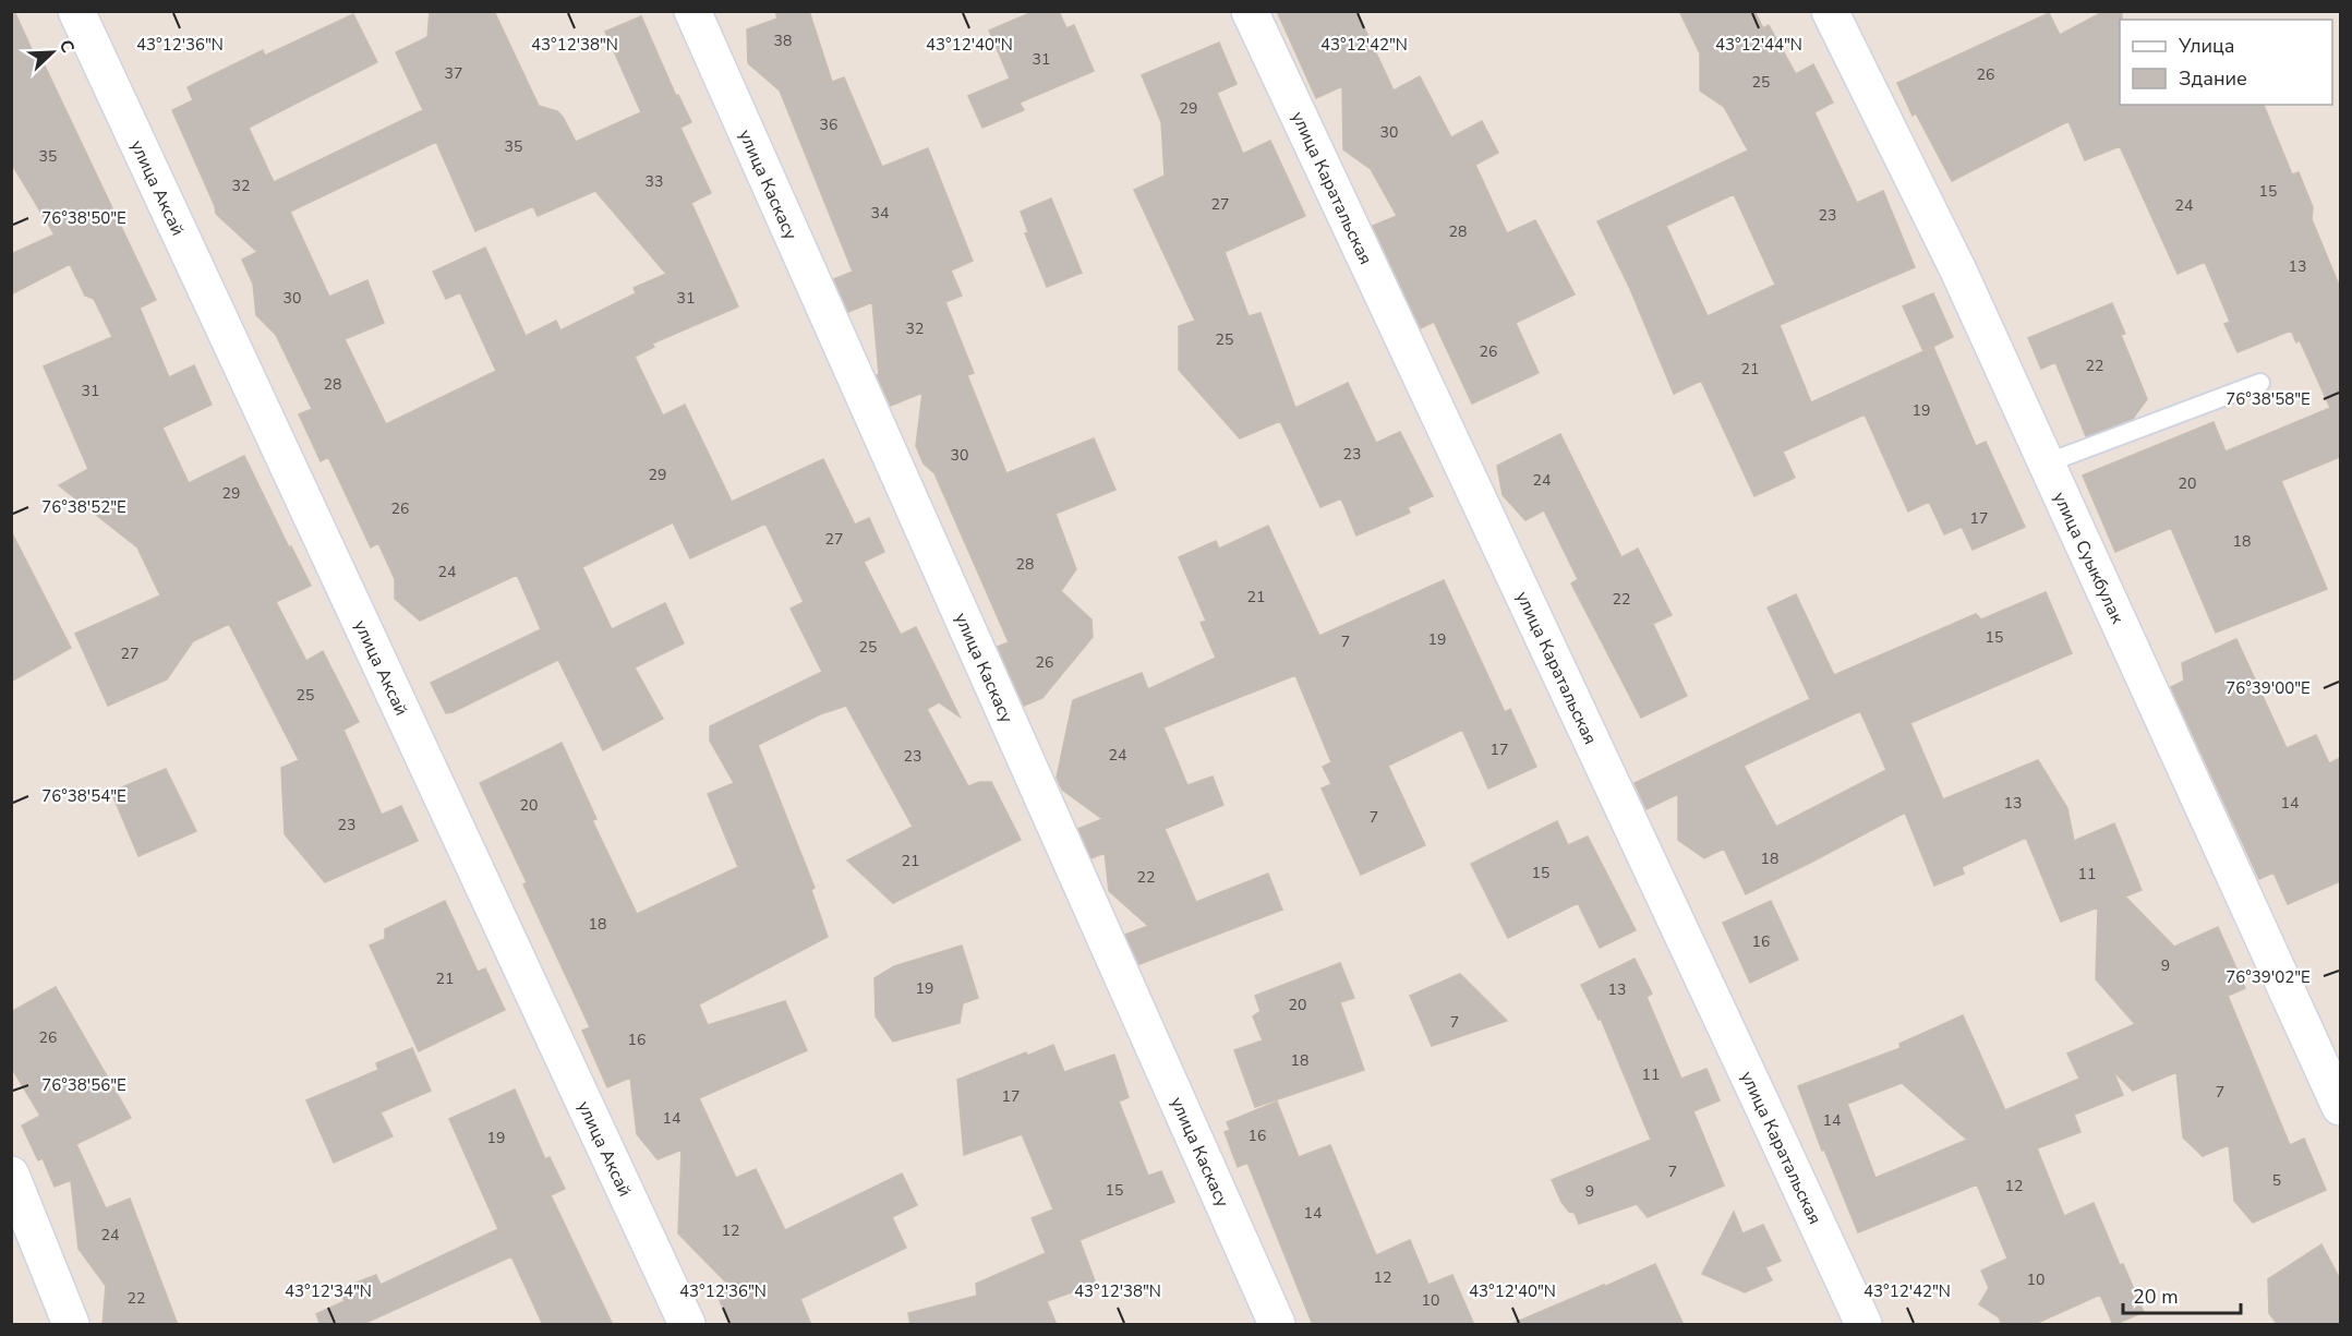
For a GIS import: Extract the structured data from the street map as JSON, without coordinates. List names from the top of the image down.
{
  "streets": {
    "street": [
      "улица Каскасу",
      "улица Аксай",
      "улица Каратальская",
      "улица Суыкбулак"
    ]
  },
  "house_numbers": [
    "38",
    "31",
    "37",
    "26",
    "25",
    "29",
    "36",
    "30",
    "35",
    "35",
    "33",
    "32",
    "15",
    "27",
    "24",
    "34",
    "23",
    "28",
    "13",
    "30",
    "31",
    "32",
    "25",
    "26",
    "22",
    "21",
    "28",
    "31",
    "19",
    "23",
    "30",
    "29",
    "24",
    "20",
    "29",
    "26",
    "17",
    "27",
    "18",
    "28",
    "24",
    "21",
    "22",
    "15",
    "19",
    "7",
    "25",
    "27",
    "26",
    "25",
    "17",
    "24",
    "23",
    "13",
    "14",
    "20",
    "7",
    "23",
    "18",
    "21",
    "15",
    "11",
    "22",
    "18",
    "16",
    "9",
    "21",
    "19",
    "13",
    "20",
    "7",
    "26",
    "16",
    "18",
    "11",
    "7",
    "17",
    "14",
    "14",
    "16",
    "19",
    "7",
    "5",
    "12",
    "15",
    "9",
    "14",
    "12",
    "24",
    "12",
    "10",
    "22",
    "10"
  ],
  "legend": ["Улица", "Здание"],
  "scale_bar": "20 m",
  "north": "top right",
  "coordinates": [
    "43°12'36\"N",
    "43°12'38\"N",
    "43°12'40\"N",
    "43°12'42\"N",
    "43°12'44\"N",
    "76°38'50\"E",
    "76°38'58\"E",
    "76°38'52\"E",
    "76°39'00\"E",
    "76°38'54\"E",
    "76°39'02\"E",
    "76°38'56\"E",
    "43°12'34\"N"
  ]
}
